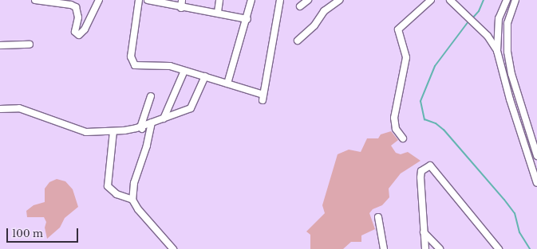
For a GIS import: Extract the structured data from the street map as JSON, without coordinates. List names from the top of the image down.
{
  "scale_bar": "100 m"
}
